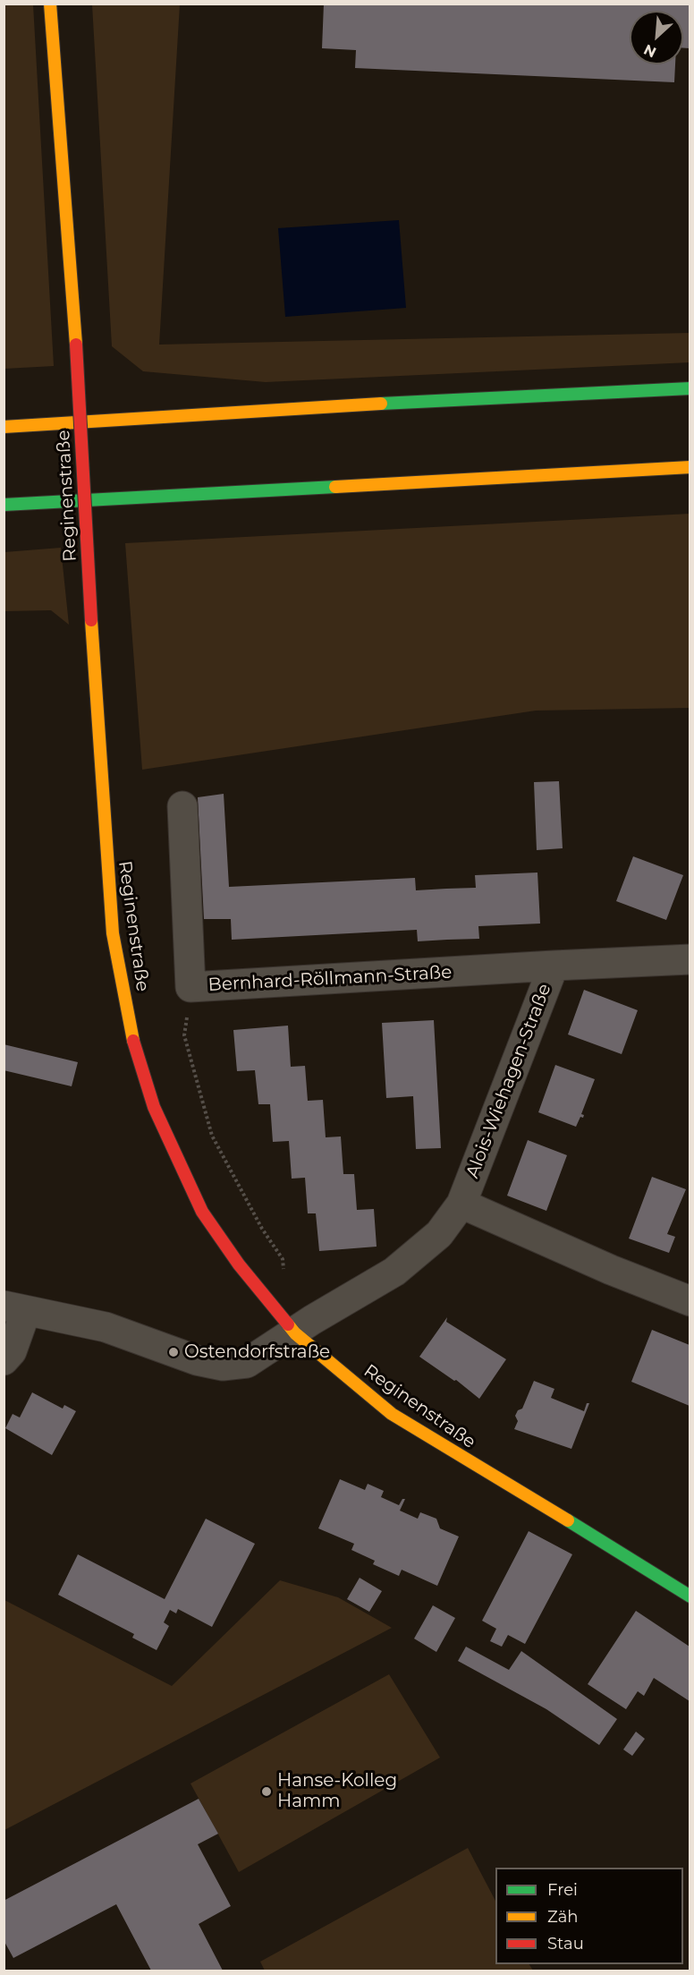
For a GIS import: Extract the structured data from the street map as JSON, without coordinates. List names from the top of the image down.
{
  "streets": {
    "main road": ["Reginenstraße"],
    "street": ["Bernhard-Röllmann-Straße", "Alois-Wiehagen-Straße"]
  },
  "crossings": [
    ["Reginenstraße", "Alois-Wiehagen-Straße"],
    ["Bernhard-Röllmann-Straße", "Alois-Wiehagen-Straße"]
  ],
  "places": ["Ostendorfstraße", "Hanse-Kolleg Hamm"],
  "legend": ["Frei", "Zäh", "Stau"],
  "north": "bottom left"
}
